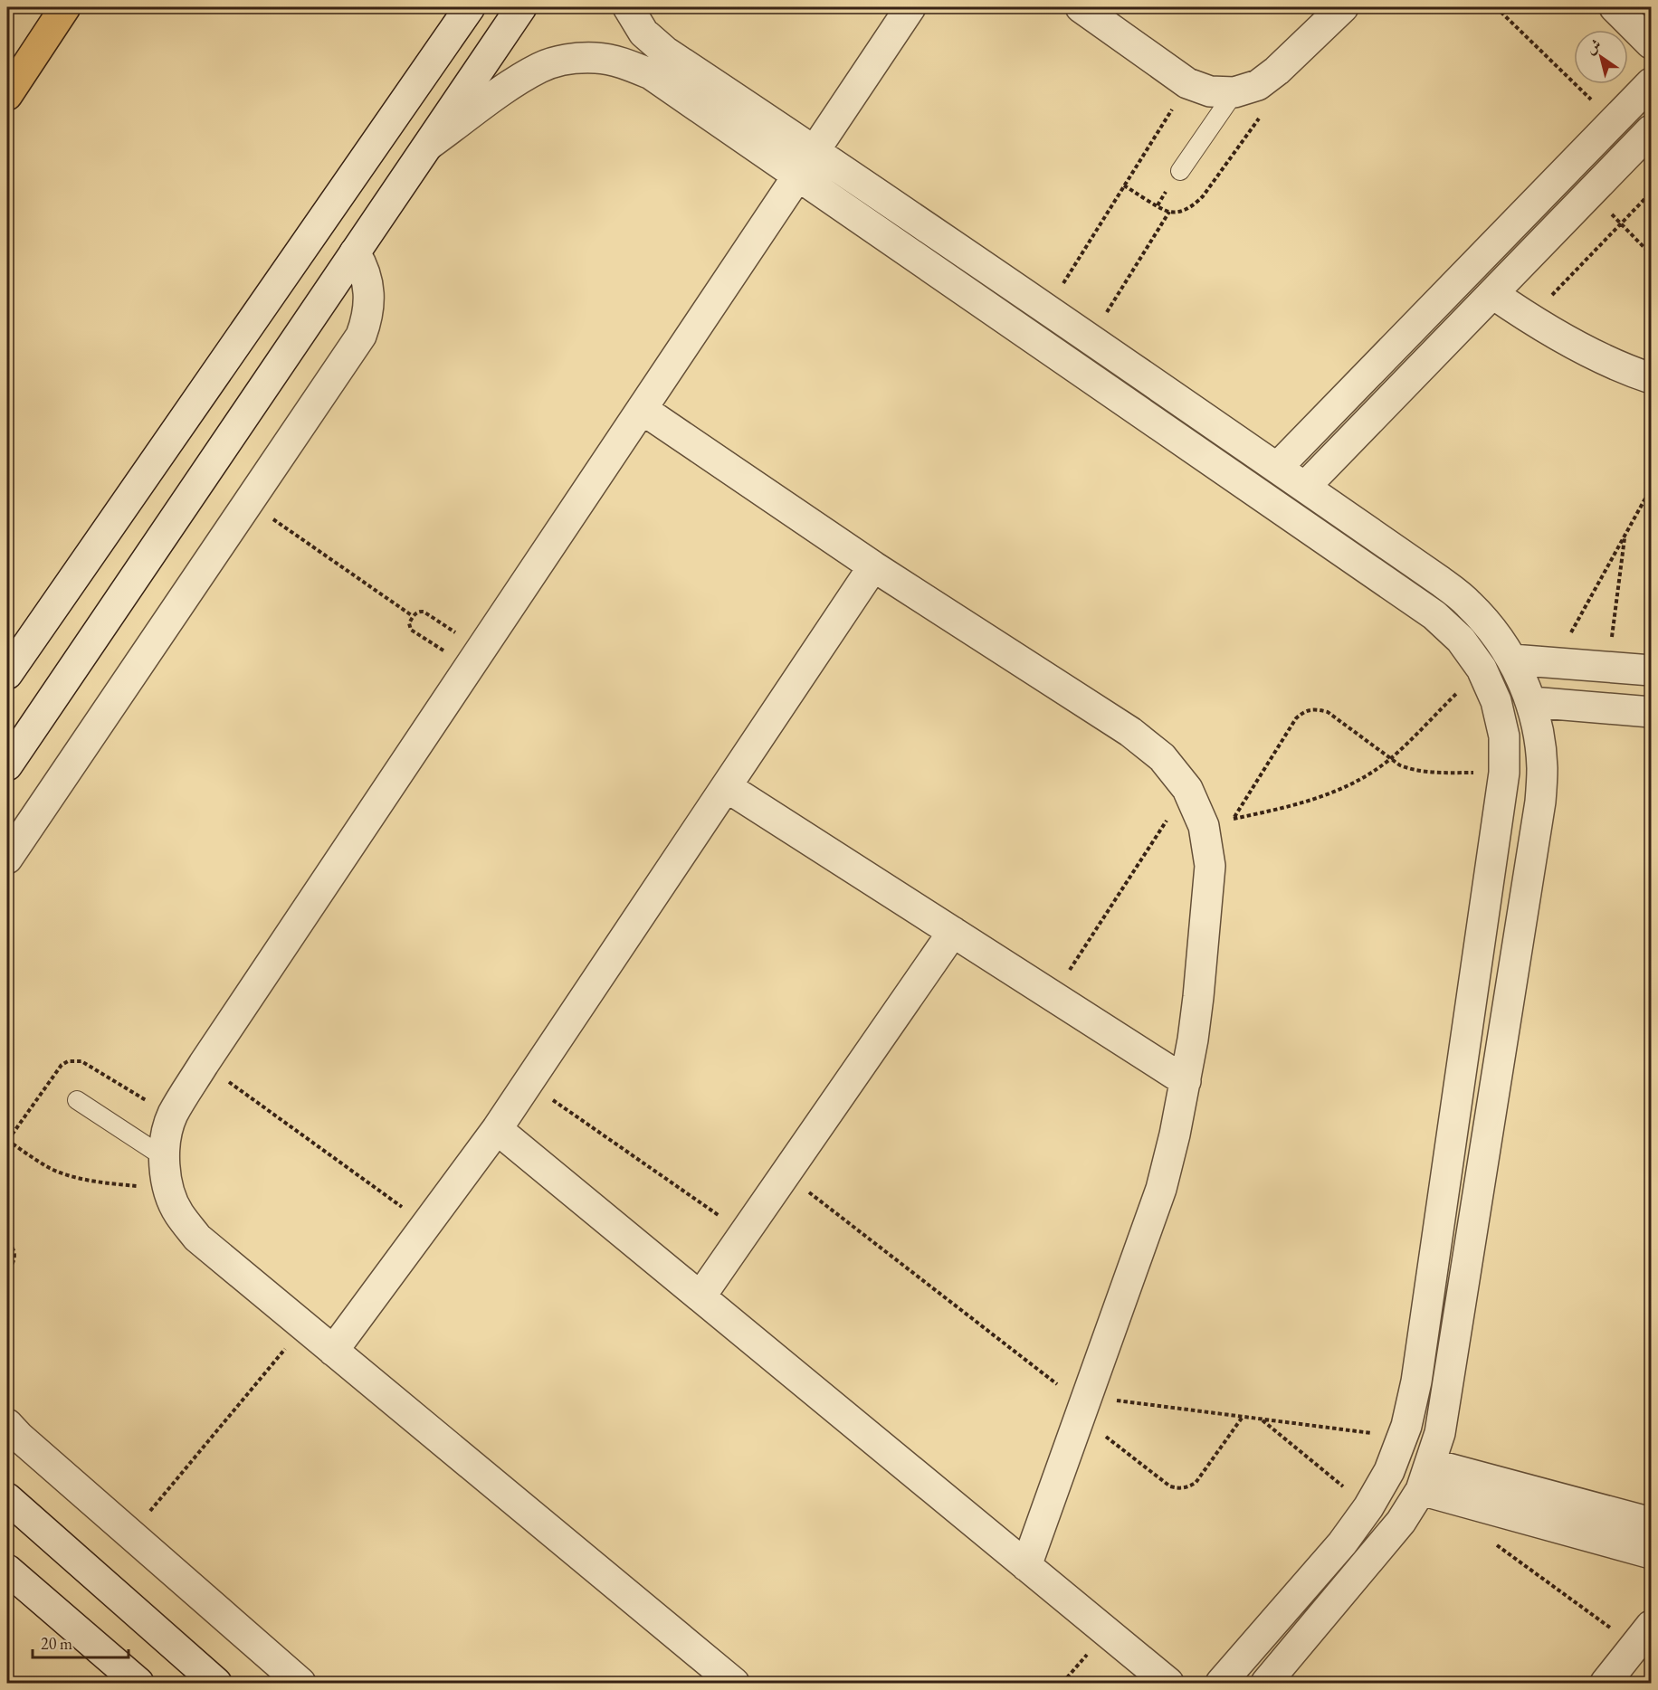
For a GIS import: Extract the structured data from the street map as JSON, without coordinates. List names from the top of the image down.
{
  "scale_bar": "20 m",
  "north": "top left"
}
